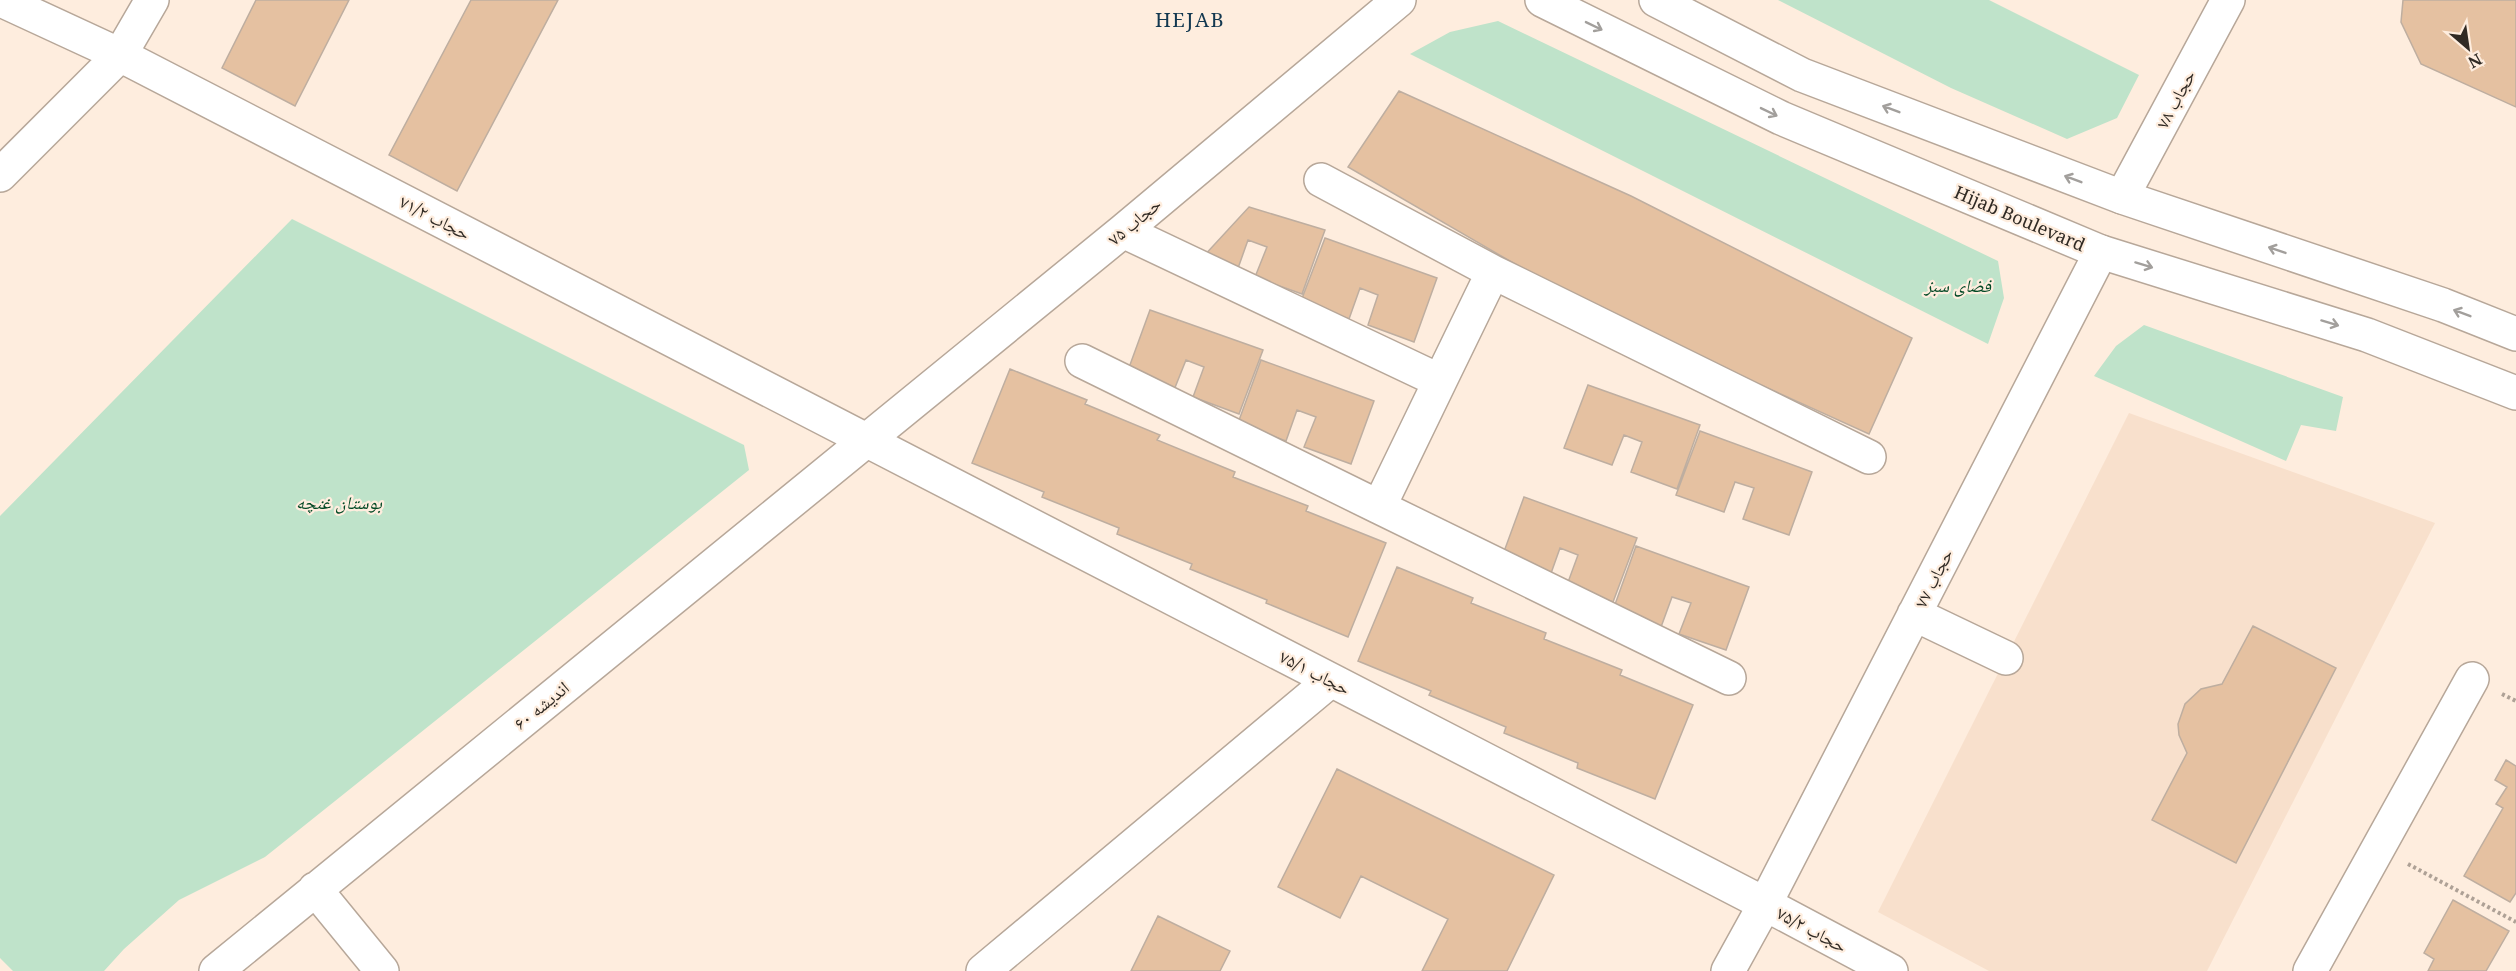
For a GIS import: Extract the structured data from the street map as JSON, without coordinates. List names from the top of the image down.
{
  "streets": {
    "street": [
      "حجاب ۷۸",
      "حجاب ۷۱/۲",
      "Hijab Boulevard",
      "حجاب ۷۵",
      "حجاب ۷۷",
      "حجاب ۷۵/۱",
      "اندیشه ۶۰",
      "حجاب ۷۵/۲"
    ]
  },
  "crossings": [
    ["حجاب ۷۱/۲", "حجاب ۷۵"],
    ["حجاب ۷۱/۲", "حجاب ۷۵/۱"],
    ["حجاب ۷۱/۲", "اندیشه ۶۰"],
    ["Hijab Boulevard", "حجاب ۷۷"],
    ["حجاب ۷۵", "حجاب ۷۵/۱"],
    ["حجاب ۷۵", "اندیشه ۶۰"],
    ["حجاب ۷۷", "حجاب ۷۵/۱"],
    ["حجاب ۷۷", "حجاب ۷۵/۲"],
    ["حجاب ۷۵/۱", "اندیشه ۶۰"],
    ["حجاب ۷۵/۱", "حجاب ۷۵/۲"]
  ],
  "districts": ["HEJAB"],
  "parks": ["فضای سبز", "بوستان غنچه"],
  "north": "bottom right"
}
